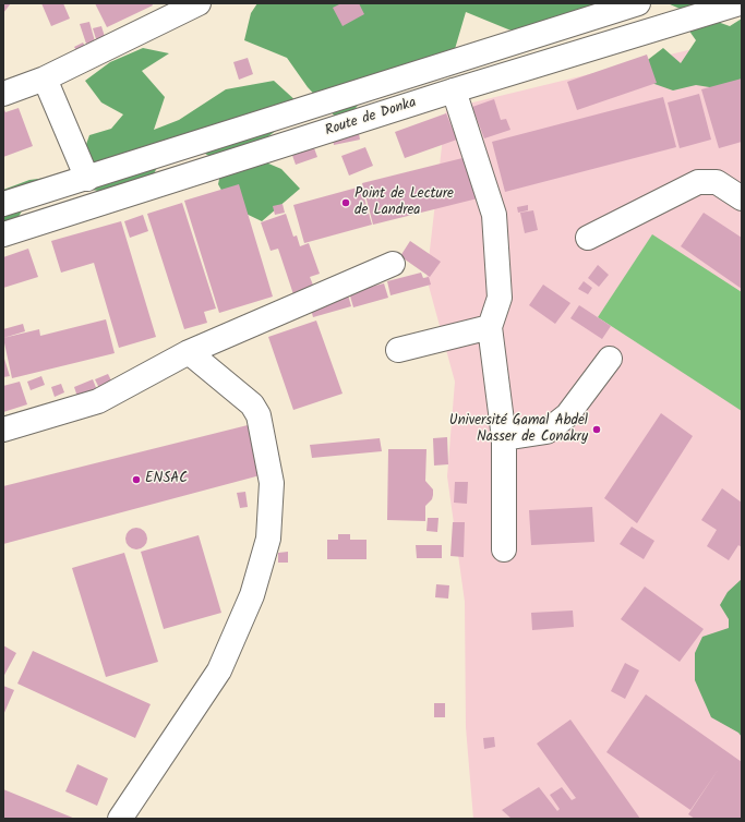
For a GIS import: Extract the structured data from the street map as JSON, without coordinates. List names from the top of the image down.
{
  "streets": {
    "main road": ["Route de Donka"]
  },
  "places": ["Point de Lecture de Landrea", "Université Gamal Abdel Nasser de Conakry", "ENSAC"]
}
